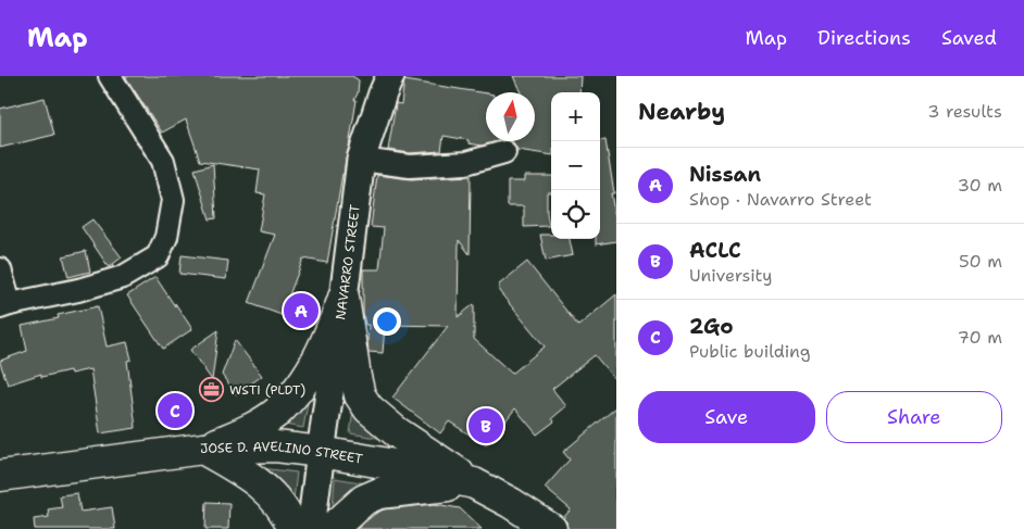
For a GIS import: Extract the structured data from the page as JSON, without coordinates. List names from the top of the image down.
{
  "streets": {
    "main road": ["JOSE D. AVELINO STREET"],
    "street": ["NAVARRO STREET"]
  },
  "crossings": [
    ["NAVARRO STREET", "JOSE D. AVELINO STREET"]
  ],
  "places": {
    "office": ["WSTi (PLDT)"]
  },
  "north": "top",
  "page": {
    "header": "Map",
    "nav": ["Map", "Directions", "Saved"],
    "heading": ["Nearby", "3 results"],
    "map_buttons": ["+", "−"],
    "list": [
      {
        "mark": "A",
        "name": "Nissan",
        "note": "Shop · Navarro Street",
        "value": "30 m"
      },
      {
        "mark": "B",
        "name": "ACLC",
        "note": "University",
        "value": "50 m"
      },
      {
        "mark": "C",
        "name": "2Go",
        "note": "Public building",
        "value": "70 m"
      }
    ],
    "pins": ["A", "C", "B"],
    "buttons": ["Save", "Share"]
  }
}
